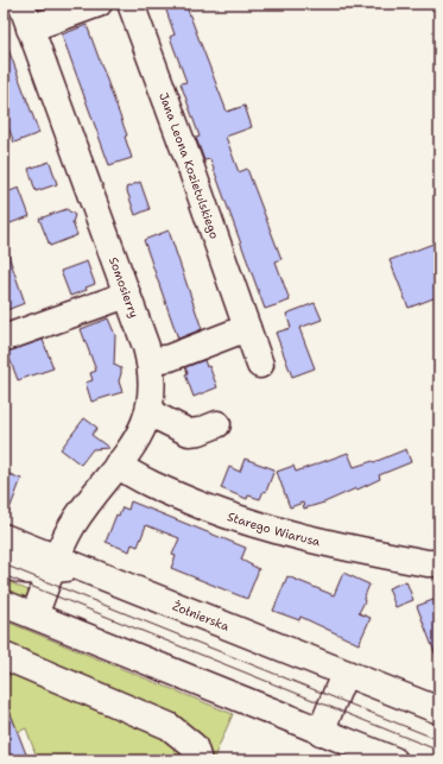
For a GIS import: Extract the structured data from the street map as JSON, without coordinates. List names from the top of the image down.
{
  "streets": {
    "street": [
      "Jana Leona Kozietulskiego",
      "Somosierry",
      "Starego Wiarusa",
      "Żołnierska"
    ]
  },
  "crossings": [
    ["Somosierry", "Starego Wiarusa"],
    ["Somosierry", "Żołnierska"]
  ]
}
